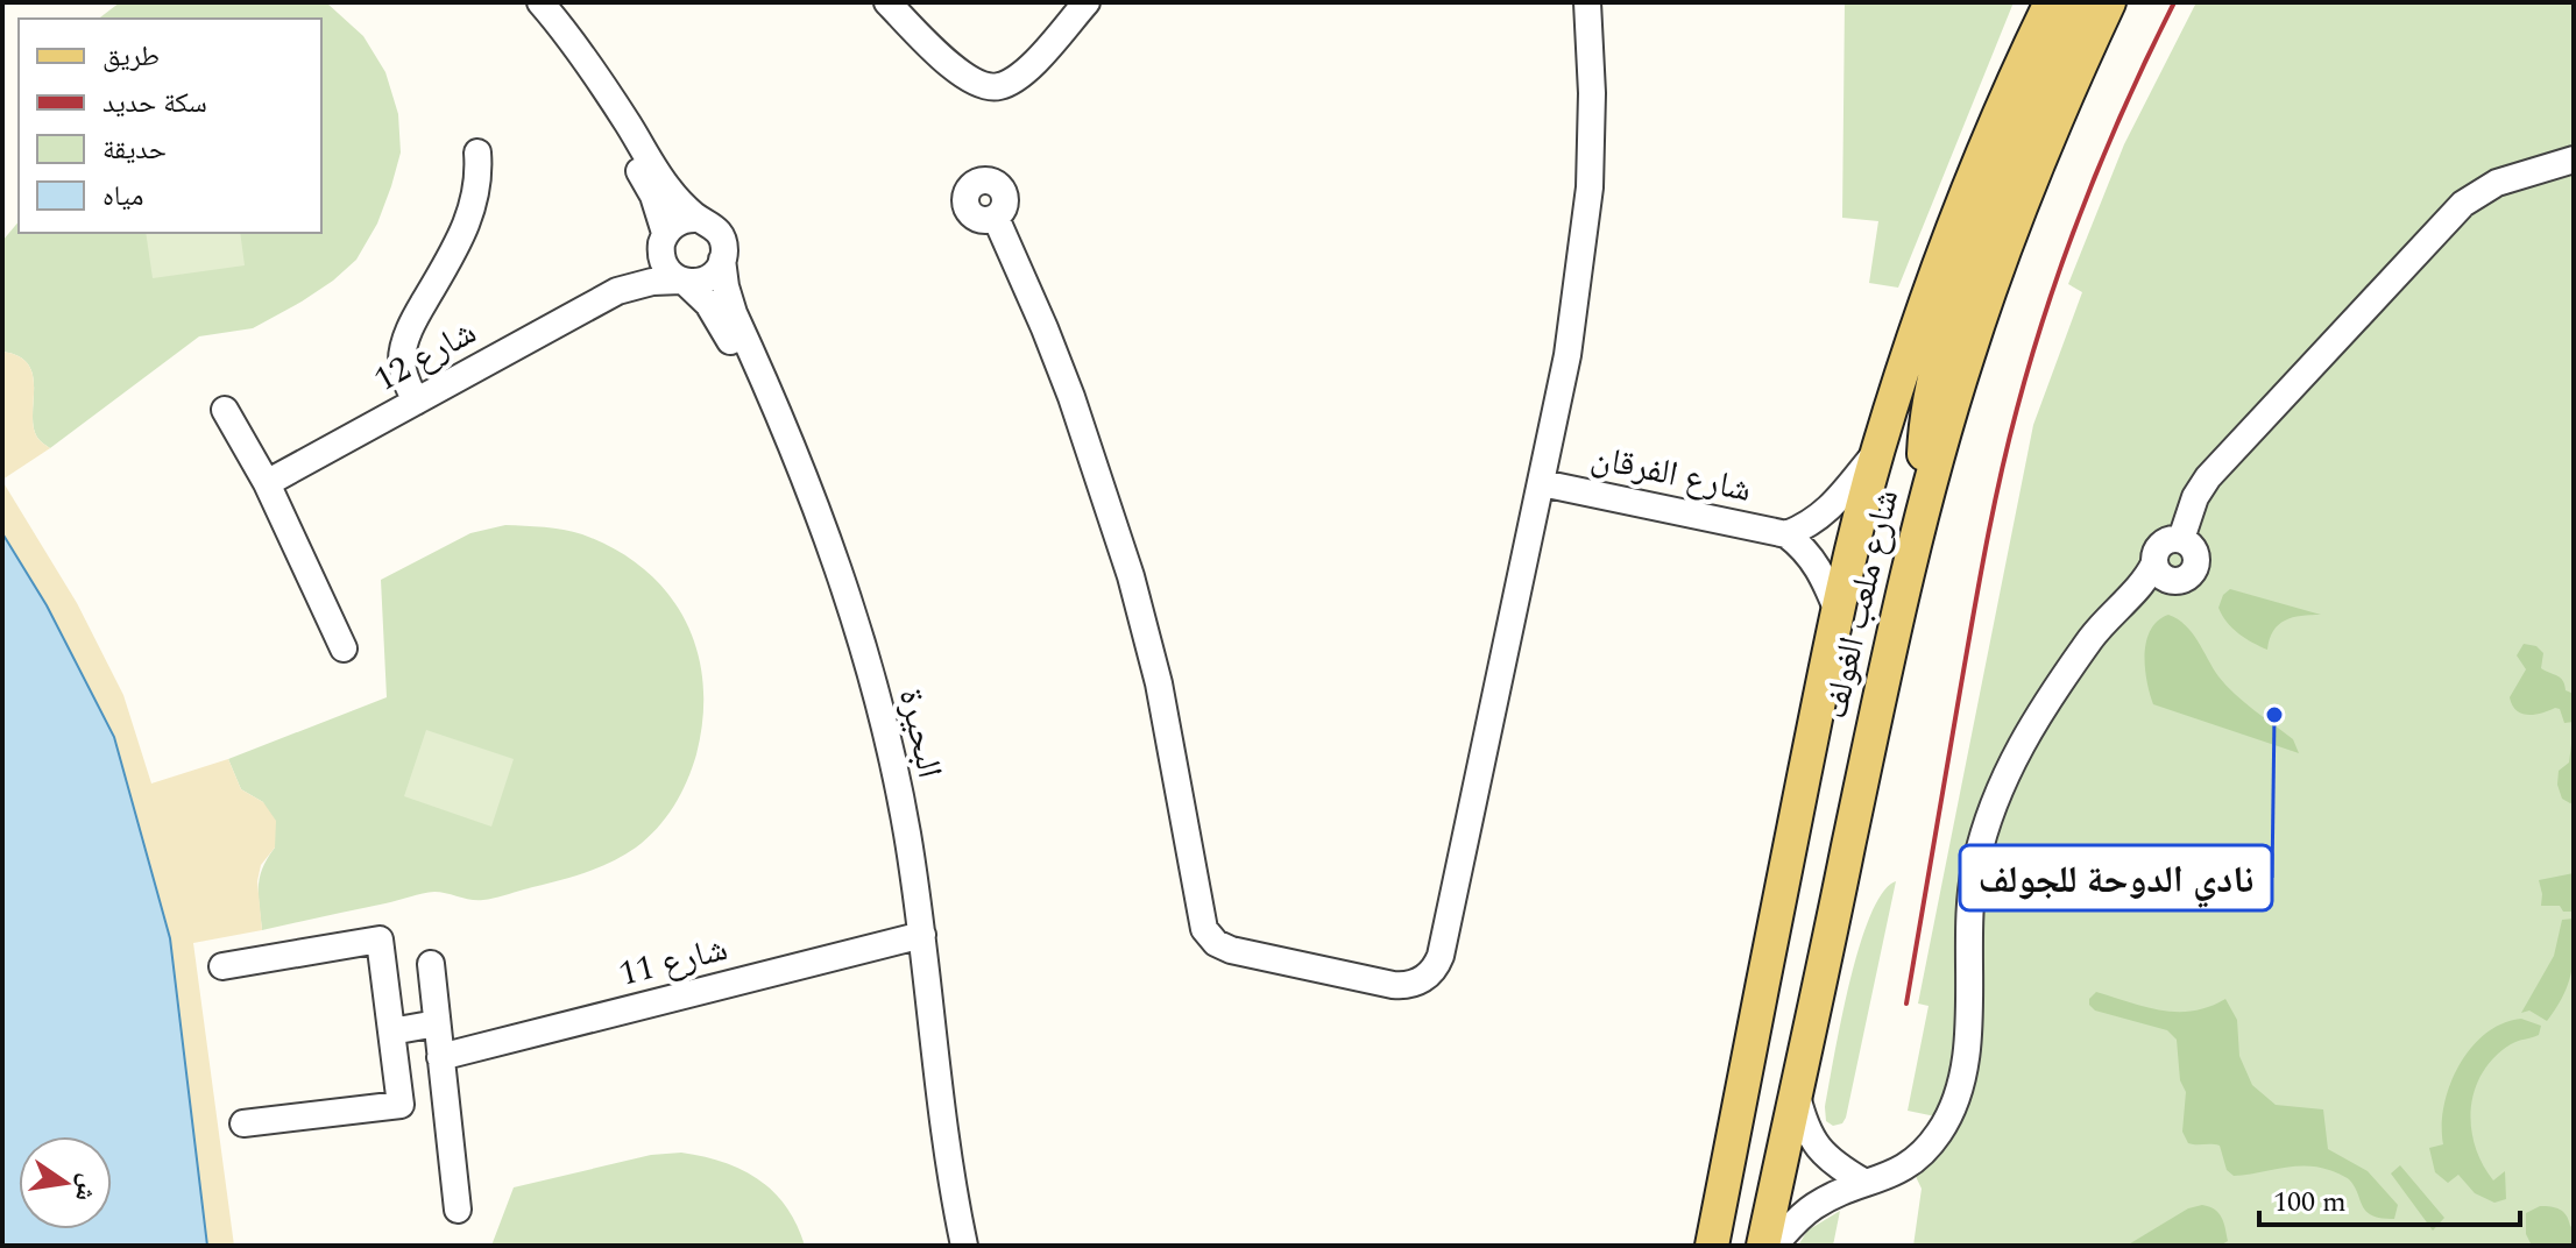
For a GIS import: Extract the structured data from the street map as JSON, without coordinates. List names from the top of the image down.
{
  "streets": {
    "main road": ["شارع ملعب الغولف"],
    "street": [
      "شارع 12",
      "شارع الفرقان",
      "البحيرة",
      "شارع 11"
    ]
  },
  "crossings": [
    ["شارع 12", "البحيرة"],
    ["شارع الفرقان", "شارع ملعب الغولف"],
    ["البحيرة", "شارع 11"]
  ],
  "places": ["نادي الدوحة للجولف"],
  "legend": [
    "طريق",
    "سكة حديد",
    "حديقة",
    "مياه"
  ],
  "scale_bar": "100 m",
  "north": "right"
}
